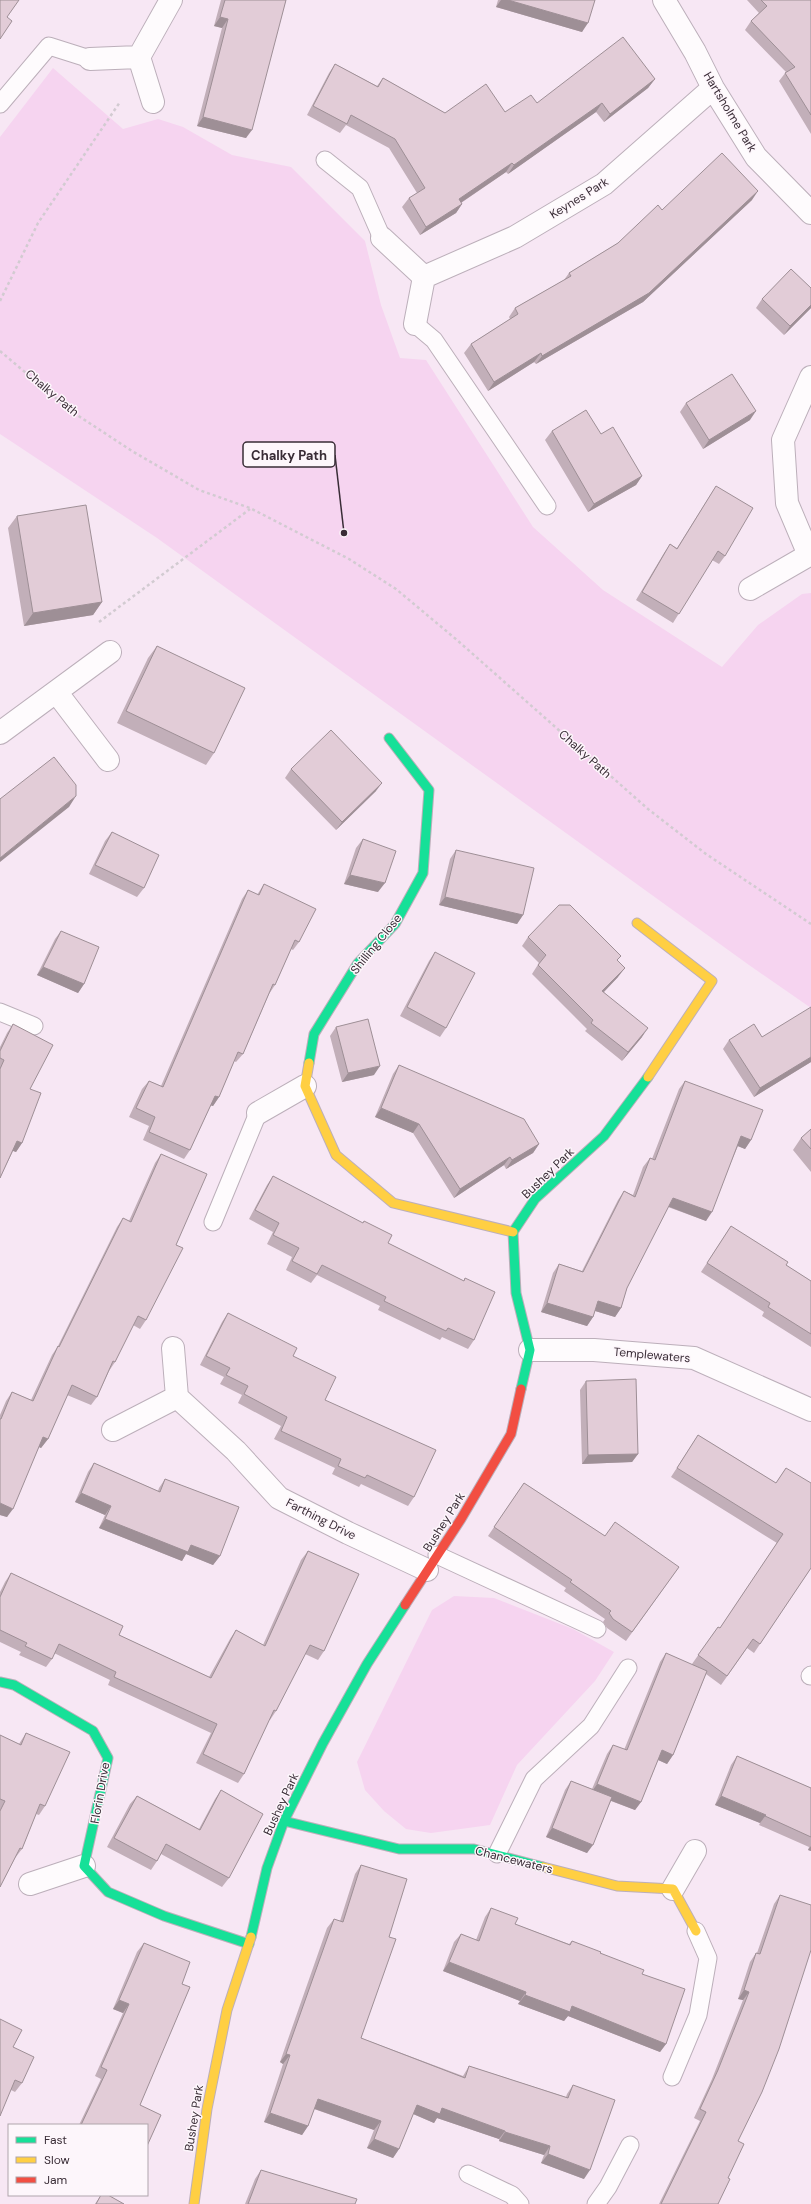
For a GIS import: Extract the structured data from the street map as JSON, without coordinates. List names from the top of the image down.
{
  "streets": {
    "street": [
      "Hartsholme Park",
      "Keynes Park",
      "Shilling Close",
      "Bushey Park",
      "Templewaters",
      "Farthing Drive",
      "Florin Drive",
      "Chancewaters"
    ],
    "path": ["Chalky Path"]
  },
  "crossings": [
    ["Hartsholme Park", "Keynes Park"],
    ["Bushey Park", "Templewaters"],
    ["Bushey Park", "Farthing Drive"],
    ["Bushey Park", "Chancewaters"]
  ],
  "places": ["Chalky Path"],
  "legend": ["Fast", "Slow", "Jam"]
}
